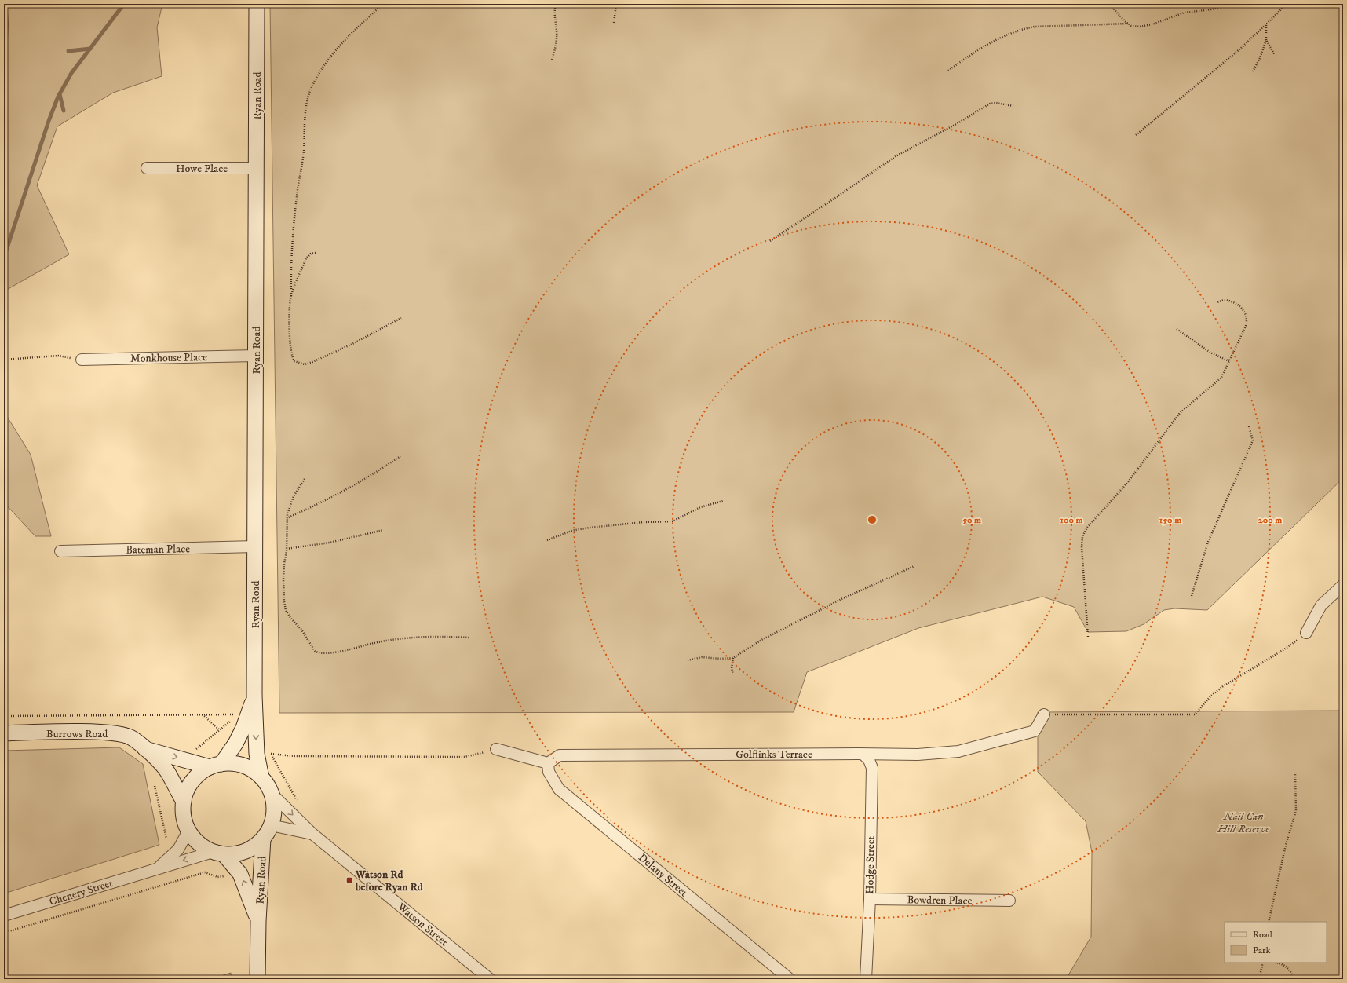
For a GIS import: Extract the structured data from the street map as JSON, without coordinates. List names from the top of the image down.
{
  "streets": {
    "street": [
      "Ryan Road",
      "Howe Place",
      "Monkhouse Place",
      "Bateman Place",
      "Burrows Road",
      "Golflinks Terrace",
      "Hodge Street",
      "Delany Street",
      "Chenery Street",
      "Bowdren Place",
      "Watson Street"
    ]
  },
  "crossings": [
    ["Ryan Road", "Howe Place"],
    ["Ryan Road", "Monkhouse Place"],
    ["Ryan Road", "Bateman Place"],
    ["Ryan Road", "Burrows Road"],
    ["Ryan Road", "Chenery Street"],
    ["Ryan Road", "Watson Street"],
    ["Burrows Road", "Chenery Street"],
    ["Burrows Road", "Watson Street"],
    ["Golflinks Terrace", "Hodge Street"],
    ["Golflinks Terrace", "Delany Street"],
    ["Hodge Street", "Bowdren Place"],
    ["Chenery Street", "Watson Street"]
  ],
  "parks": ["Nail Can Hill Reserve"],
  "places": {
    "transit": ["Watson Rd before Ryan Rd"]
  },
  "legend": ["Road", "Park"],
  "rings": [
    "50 m",
    "100 m",
    "150 m",
    "200 m"
  ]
}
